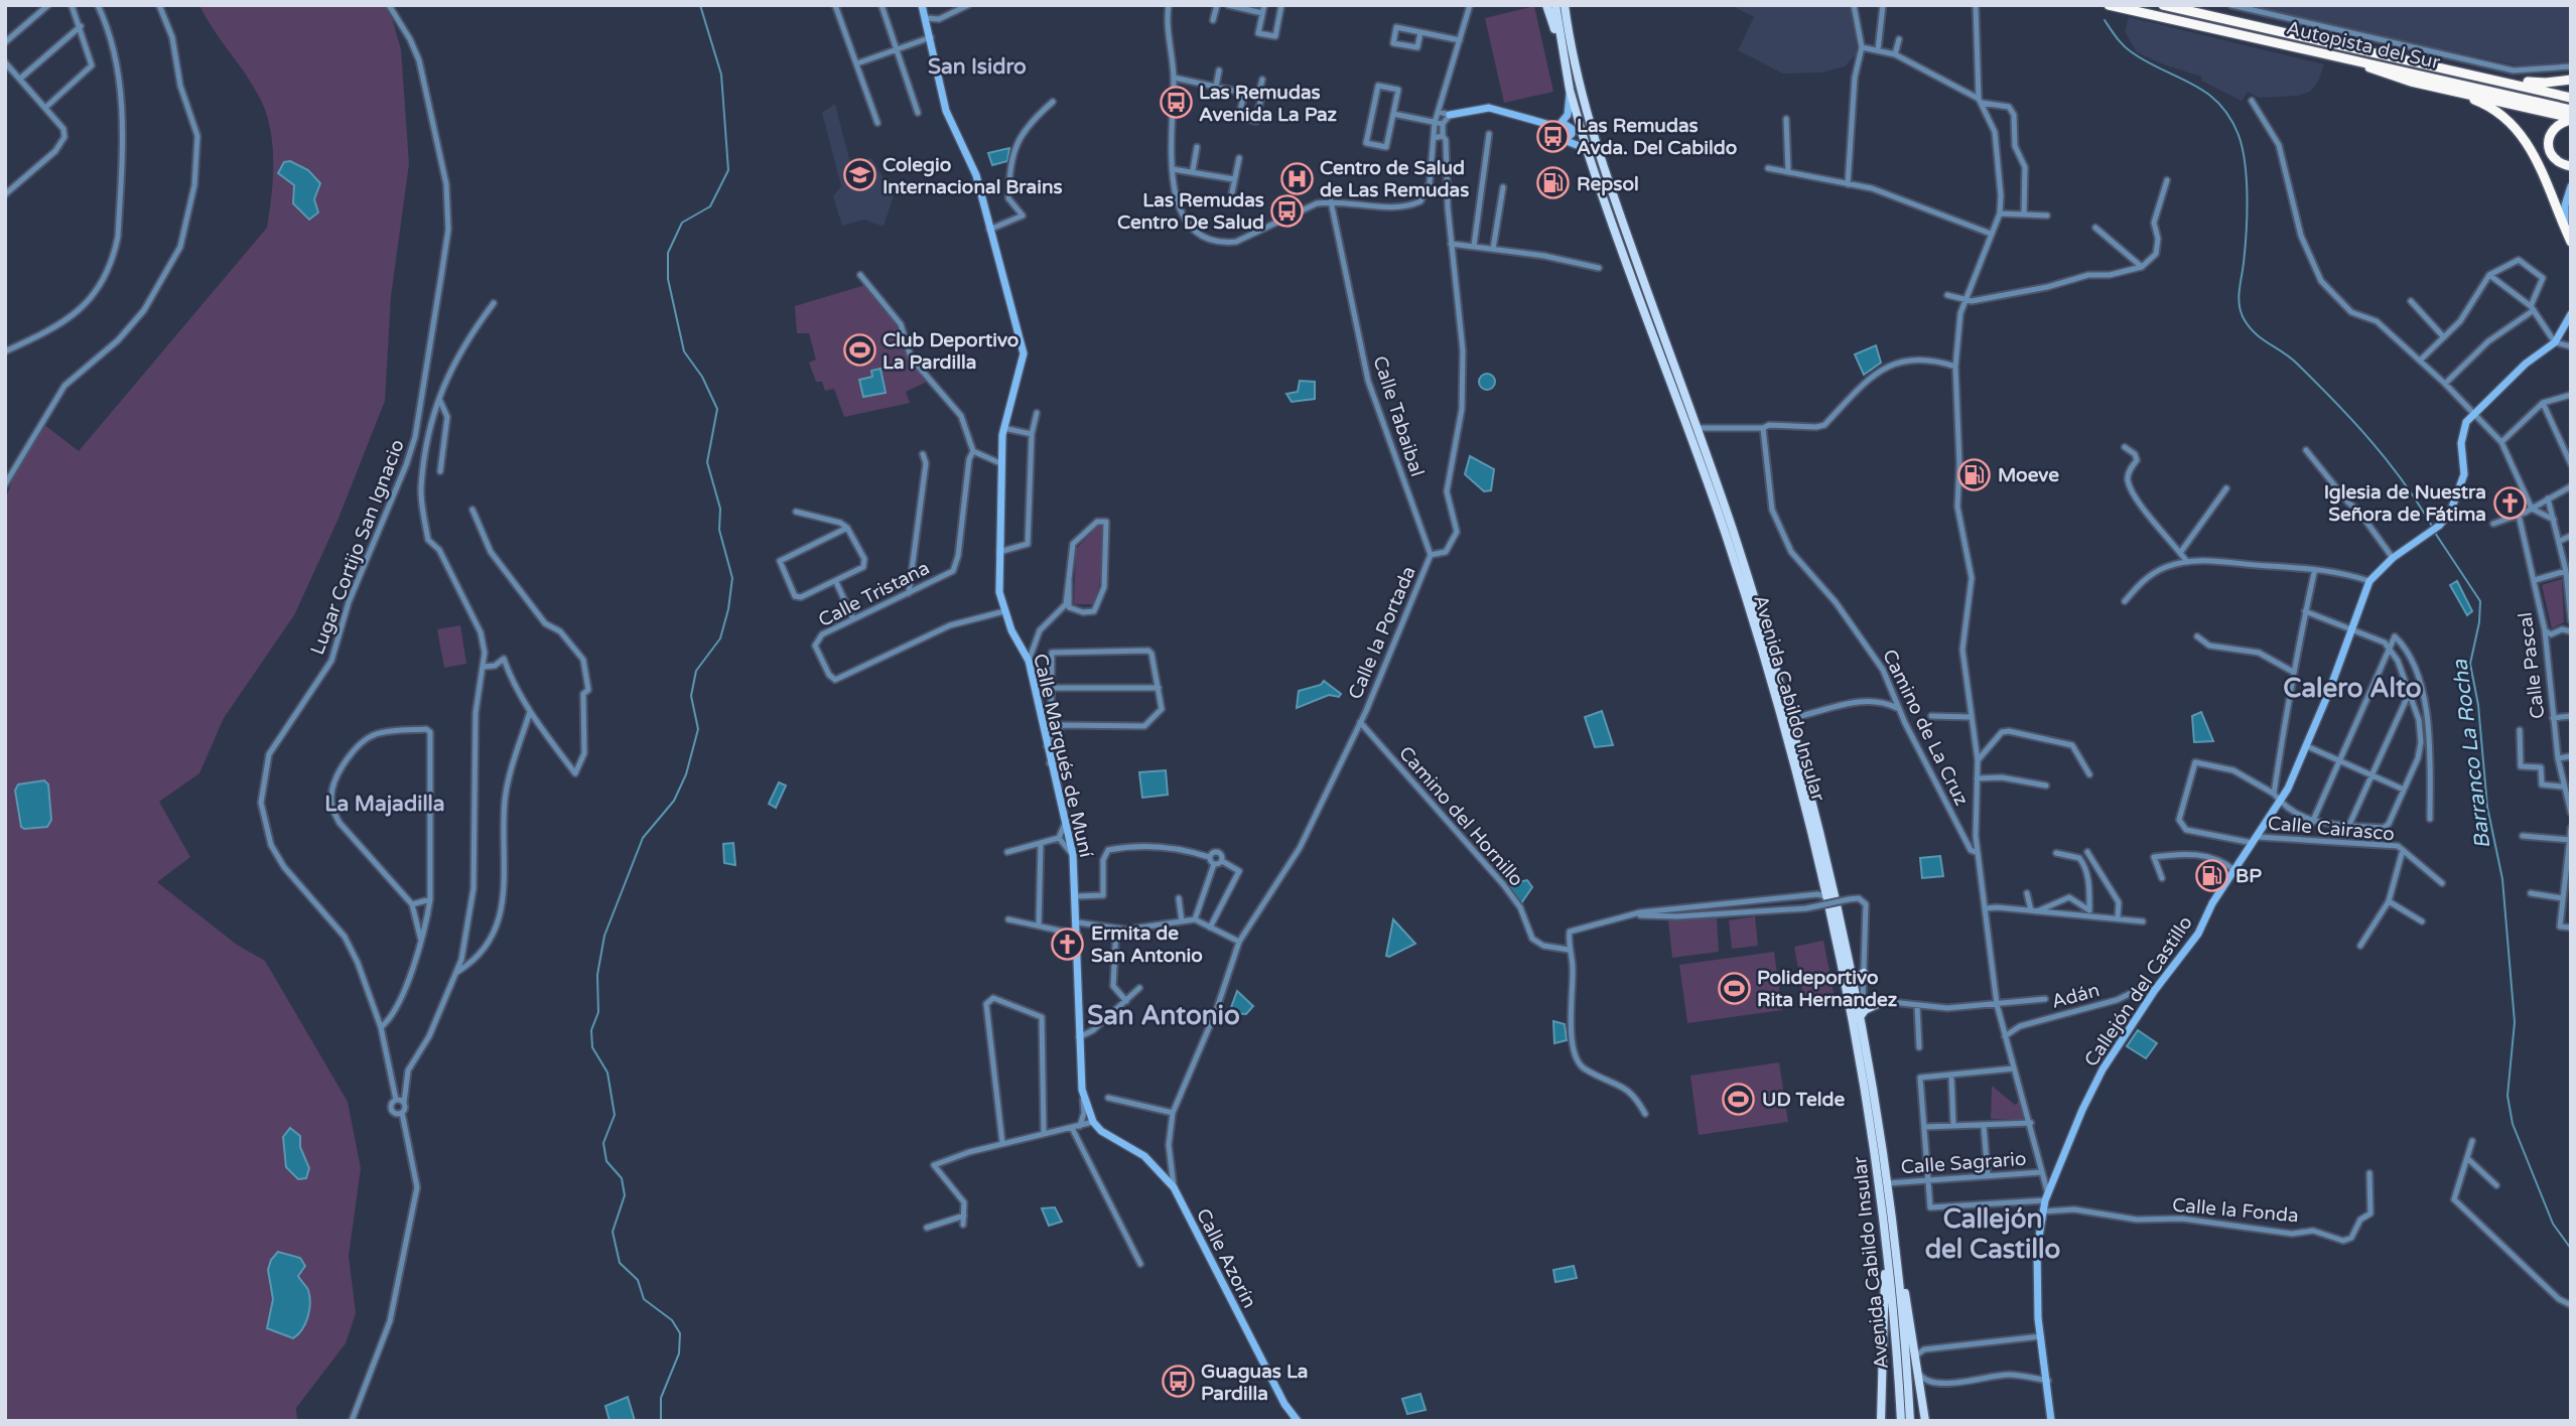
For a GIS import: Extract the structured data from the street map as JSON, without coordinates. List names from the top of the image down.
{
  "streets": {
    "highway": ["Autopista del Sur"],
    "main road": ["Avenida Cabildo Insular"],
    "street": [
      "Calle Tabaibal",
      "Lugar Cortijo San Ignacio",
      "Calle Tristana",
      "Calle la Portada",
      "Calle Pascal",
      "Camino de La Cruz",
      "Calle Marqués de Muní",
      "Camino del Hornillo",
      "Calle Cairasco",
      "Callejón del Castillo",
      "Adán",
      "Calle Sagrario",
      "Calle la Fonda",
      "Calle Azorín"
    ]
  },
  "crossings": [
    ["Calle Tabaibal", "Calle la Portada"],
    ["Calle Tristana", "Calle Marqués de Muní"],
    ["Calle la Portada", "Camino del Hornillo"],
    ["Calle la Portada", "Calle Azorín"],
    ["Avenida Cabildo Insular", "Calle Sagrario"],
    ["Calle Marqués de Muní", "Calle Azorín"],
    ["Calle Cairasco", "Callejón del Castillo"],
    ["Callejón del Castillo", "Adán"],
    ["Callejón del Castillo", "Calle la Fonda"]
  ],
  "districts": [
    "San Isidro",
    "Calero Alto",
    "La Majadilla",
    "San Antonio",
    "Callejón del Castillo"
  ],
  "water": ["Barranco La Rocha"],
  "places": {
    "bus stop": [
      "Las Remudas Avenida La Paz",
      "Las Remudas Avda. Del Cabildo",
      "Las Remudas Centro De Salud",
      "Guaguas La Pardilla"
    ],
    "school or university": ["Colegio Internacional Brains"],
    "hospital": ["Centro de Salud de Las Remudas"],
    "fuel station": ["Repsol", "Moeve", "BP"],
    "sports": ["Club Deportivo La Pardilla", "Polideportivo Rita Hernandez", "UD Telde"],
    "church": ["Iglesia de Nuestra Señora de Fátima", "Ermita de San Antonio"]
  }
}
